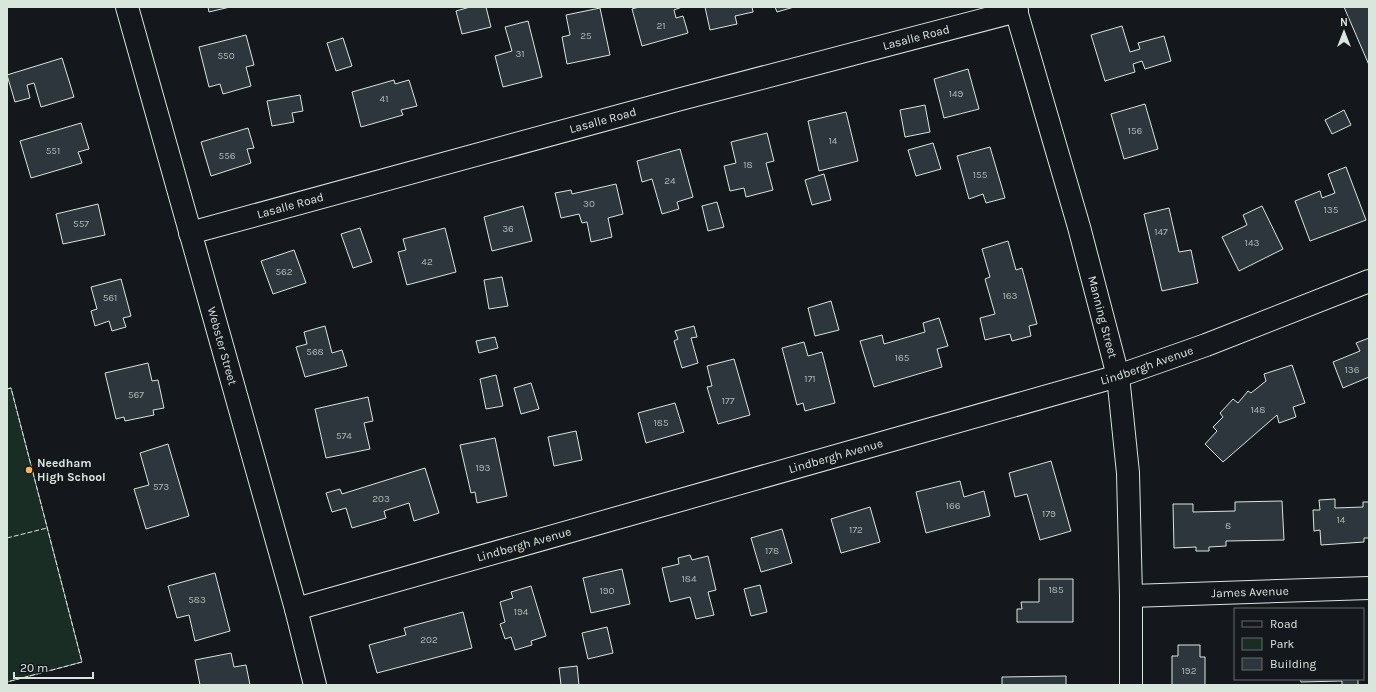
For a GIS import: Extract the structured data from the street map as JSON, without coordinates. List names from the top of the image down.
{
  "streets": {
    "street": [
      "Lasalle Road",
      "Manning Street",
      "Webster Street",
      "Lindbergh Avenue",
      "James Avenue"
    ]
  },
  "crossings": [
    ["Lasalle Road", "Manning Street"],
    ["Lasalle Road", "Webster Street"],
    ["Manning Street", "Lindbergh Avenue"],
    ["Manning Street", "James Avenue"],
    ["Webster Street", "Lindbergh Avenue"]
  ],
  "places": ["Needham High School"],
  "house_numbers": [
    "21",
    "25",
    "31",
    "550",
    "149",
    "41",
    "156",
    "14",
    "551",
    "556",
    "18",
    "155",
    "24",
    "30",
    "135",
    "557",
    "36",
    "147",
    "143",
    "42",
    "562",
    "163",
    "561",
    "568",
    "165",
    "136",
    "171",
    "567",
    "177",
    "148",
    "185",
    "574",
    "193",
    "573",
    "203",
    "166",
    "179",
    "14",
    "8",
    "172",
    "178",
    "184",
    "185",
    "190",
    "583",
    "194",
    "202",
    "192"
  ],
  "legend": ["Road", "Park", "Building"],
  "scale_bar": "20 m",
  "north": "top"
}
